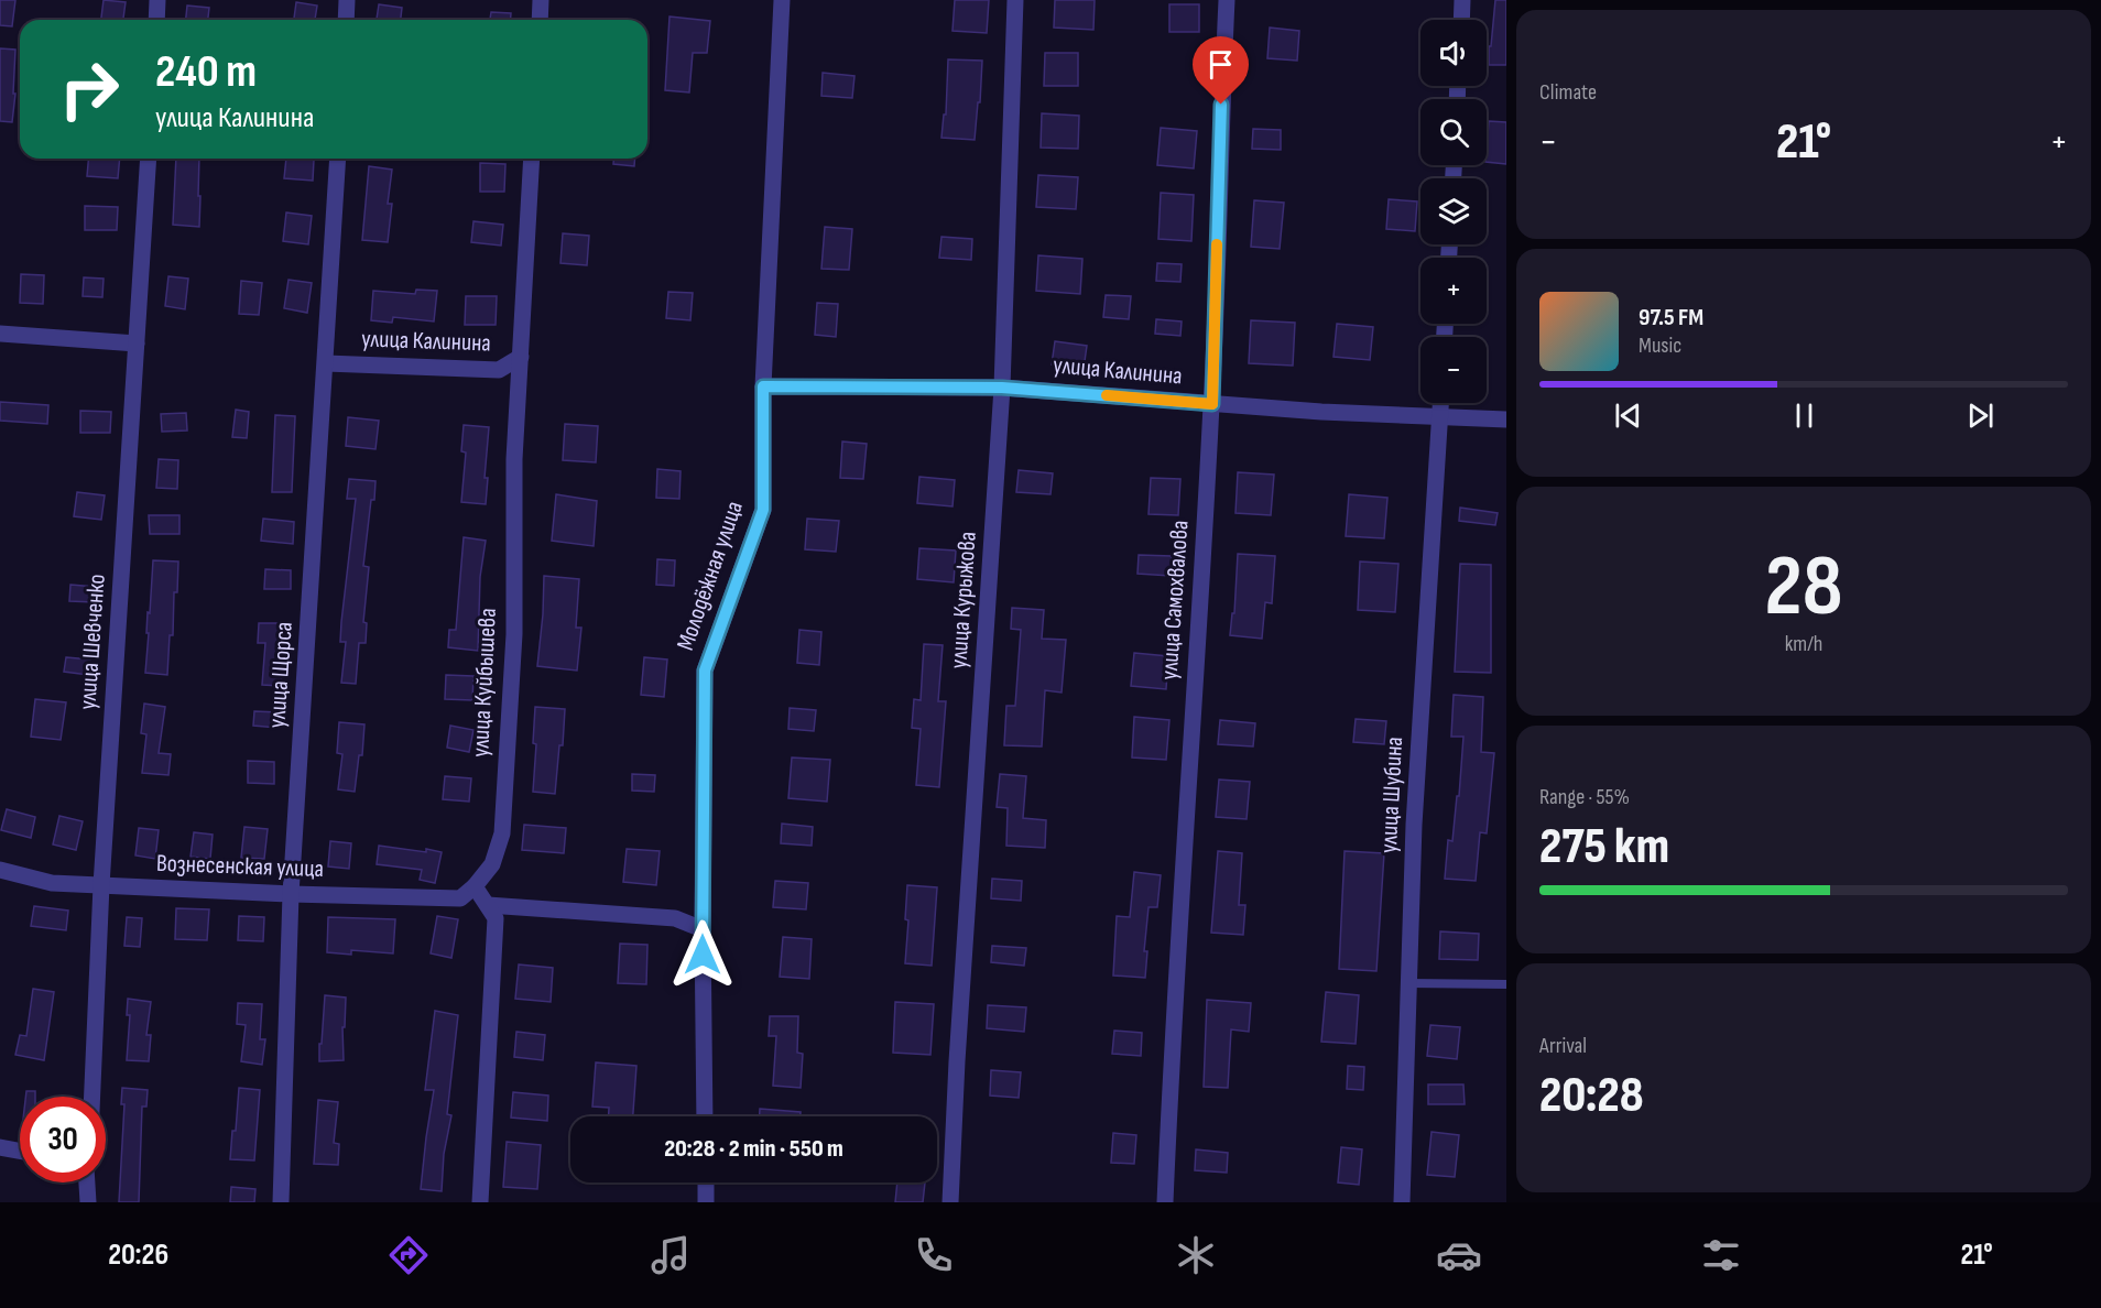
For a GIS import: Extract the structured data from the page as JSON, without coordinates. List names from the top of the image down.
{
  "streets": {
    "street": [
      "улица Калинина",
      "Молодёжная улица",
      "улица Курыжова",
      "улица Самохвалова",
      "улица Шевченко",
      "улица Щорса",
      "улица Куйбышева",
      "улица Шубина",
      "Вознесенская улица"
    ]
  },
  "crossings": [
    ["улица Калинина", "Молодёжная улица"],
    ["улица Калинина", "улица Курыжова"],
    ["улица Калинина", "улица Самохвалова"],
    ["улица Калинина", "улица Щорса"],
    ["улица Калинина", "улица Куйбышева"],
    ["улица Калинина", "улица Шубина"],
    ["улица Шевченко", "Вознесенская улица"],
    ["улица Щорса", "Вознесенская улица"],
    ["улица Куйбышева", "Вознесенская улица"]
  ],
  "page": {
    "tile": [
      "Climate",
      ["28", "km/h"],
      ["Range · 55%", "275 km"],
      ["Arrival", "20:28"]
    ],
    "map_buttons": ["+", "−"],
    "turn": ["240 m", "улица Калинина"],
    "heat": ["−", "21°", "+"],
    "song": ["97.5 FM", "Music"],
    "limit": "30",
    "trip": "20:28 · 2 min · 550 m",
    "tabs": ["20:26", "21°"]
  }
}
